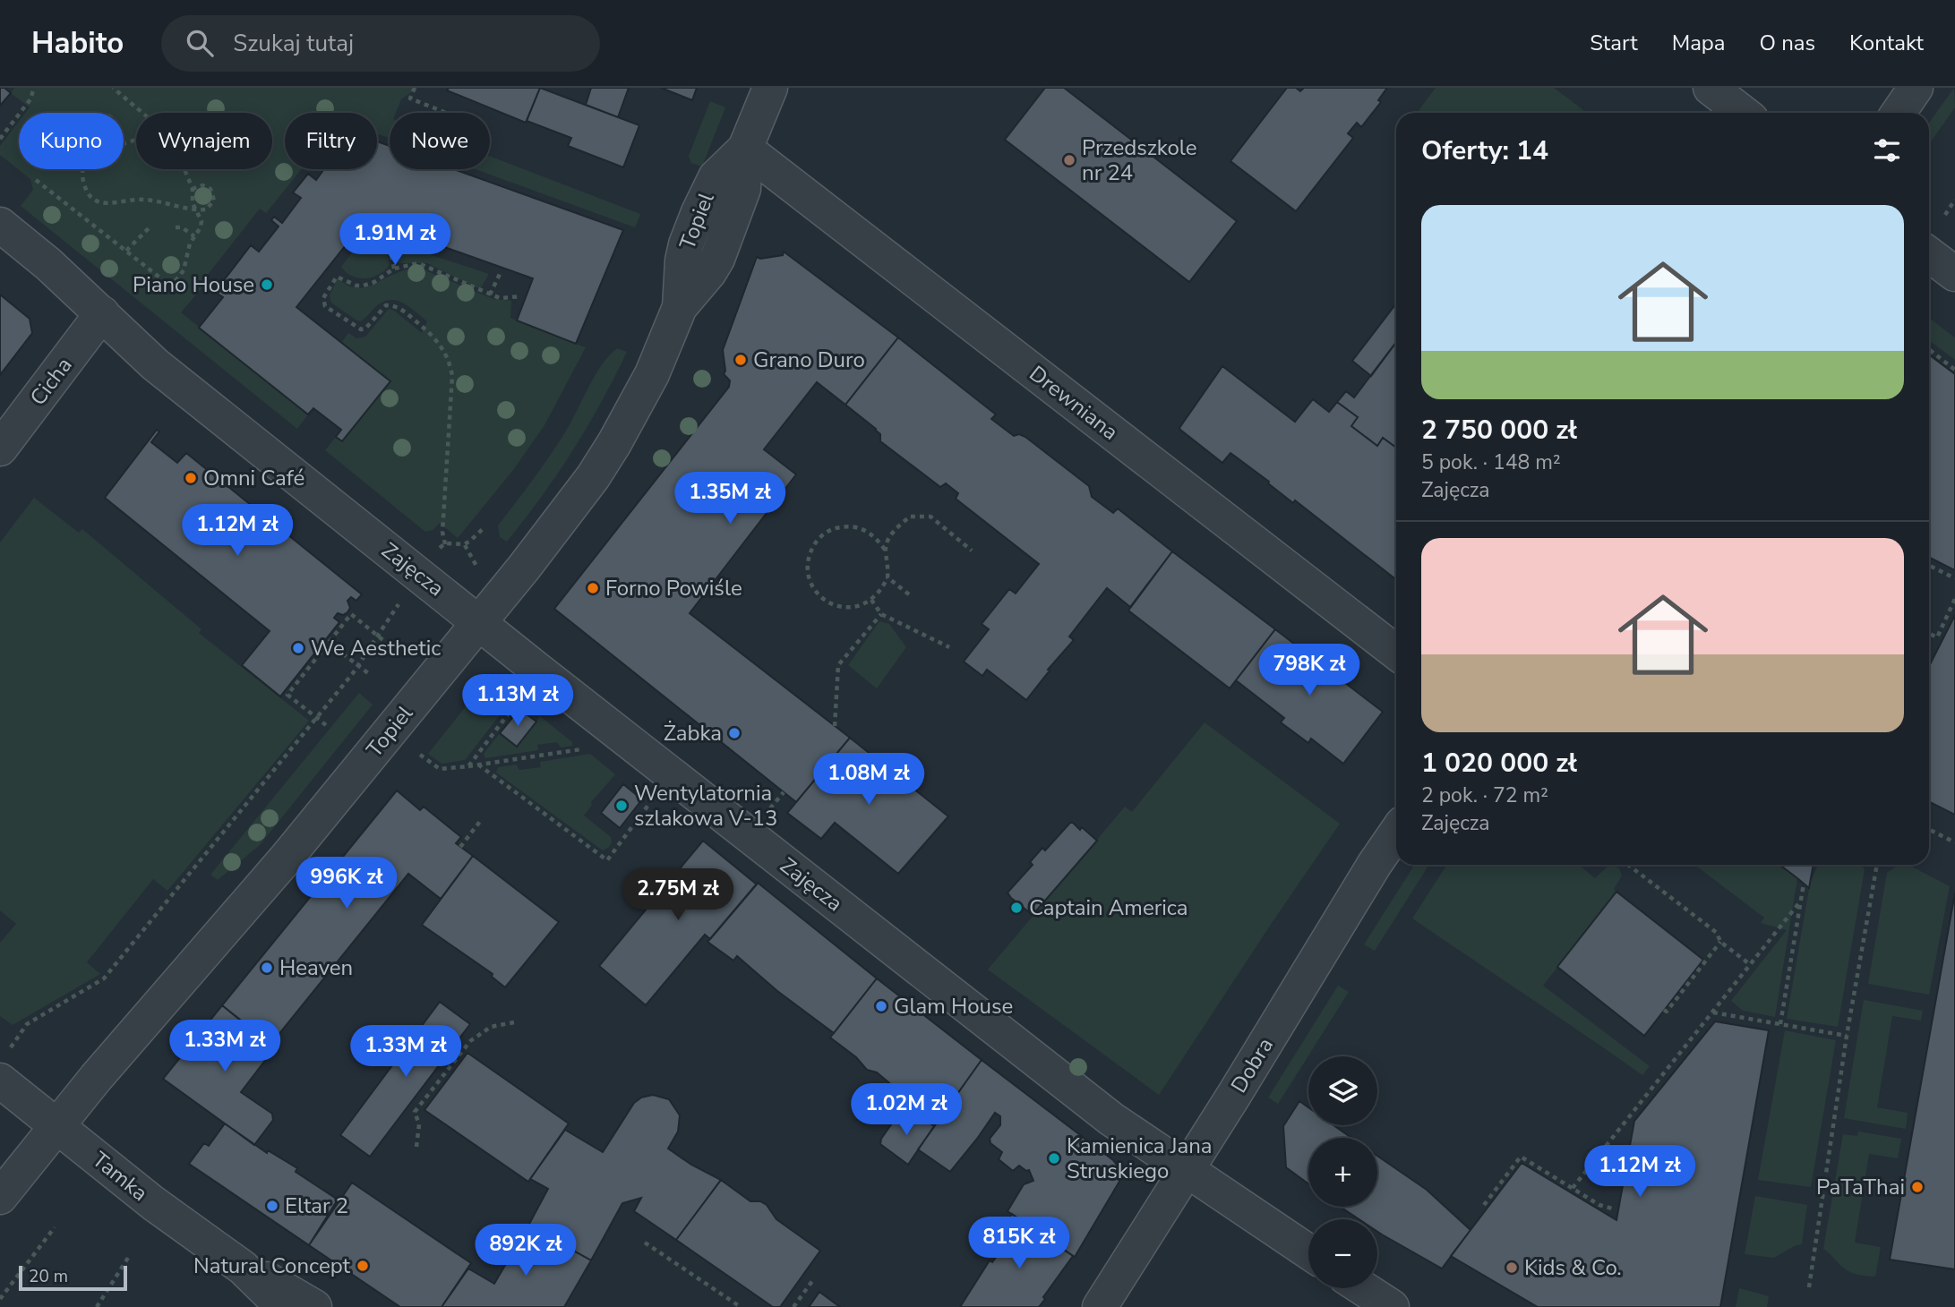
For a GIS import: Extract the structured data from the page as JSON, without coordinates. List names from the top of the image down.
{
  "streets": {
    "street": [
      "Topiel",
      "Cicha",
      "Drewniana",
      "Zajęcza",
      "Dobra",
      "Tamka"
    ]
  },
  "crossings": [
    ["Topiel", "Drewniana"],
    ["Topiel", "Zajęcza"],
    ["Topiel", "Tamka"],
    ["Cicha", "Zajęcza"],
    ["Zajęcza", "Dobra"]
  ],
  "places": [
    "Przedszkole nr 24",
    "Piano House",
    "Grano Duro",
    "Omni Café",
    "Forno Powiśle",
    "We Aesthetic",
    "Żabka",
    "Wentylatornia szlakowa V-13",
    "Captain America",
    "Heaven",
    "Glam House",
    "Kamienica Jana Struskiego",
    "PaTaThai",
    "Eltar 2",
    "Natural Concept",
    "Kids & Co."
  ],
  "scale_bar": "20 m",
  "page": {
    "header": "Habito",
    "search": "Szukaj tutaj",
    "nav": [
      "Start",
      "Mapa",
      "O nas",
      "Kontakt"
    ],
    "chip": [
      "Kupno",
      "Wynajem",
      "Filtry",
      "Nowe"
    ],
    "heading": "Oferty: 14",
    "list": [
      {
        "name": "2 750 000 zł",
        "note": "5 pok. · 148 m² · Zajęcza"
      },
      {
        "name": "1 020 000 zł",
        "note": "2 pok. · 72 m² · Zajęcza"
      }
    ],
    "price": [
      "1.91M zł",
      "1.35M zł",
      "1.12M zł",
      "798K zł",
      "1.13M zł",
      "1.08M zł",
      "996K zł",
      "2.75M zł",
      "1.33M zł",
      "1.33M zł",
      "1.02M zł",
      "1.12M zł",
      "815K zł",
      "892K zł"
    ],
    "map_buttons": ["+", "−"],
    "scale": "20 m"
  }
}
